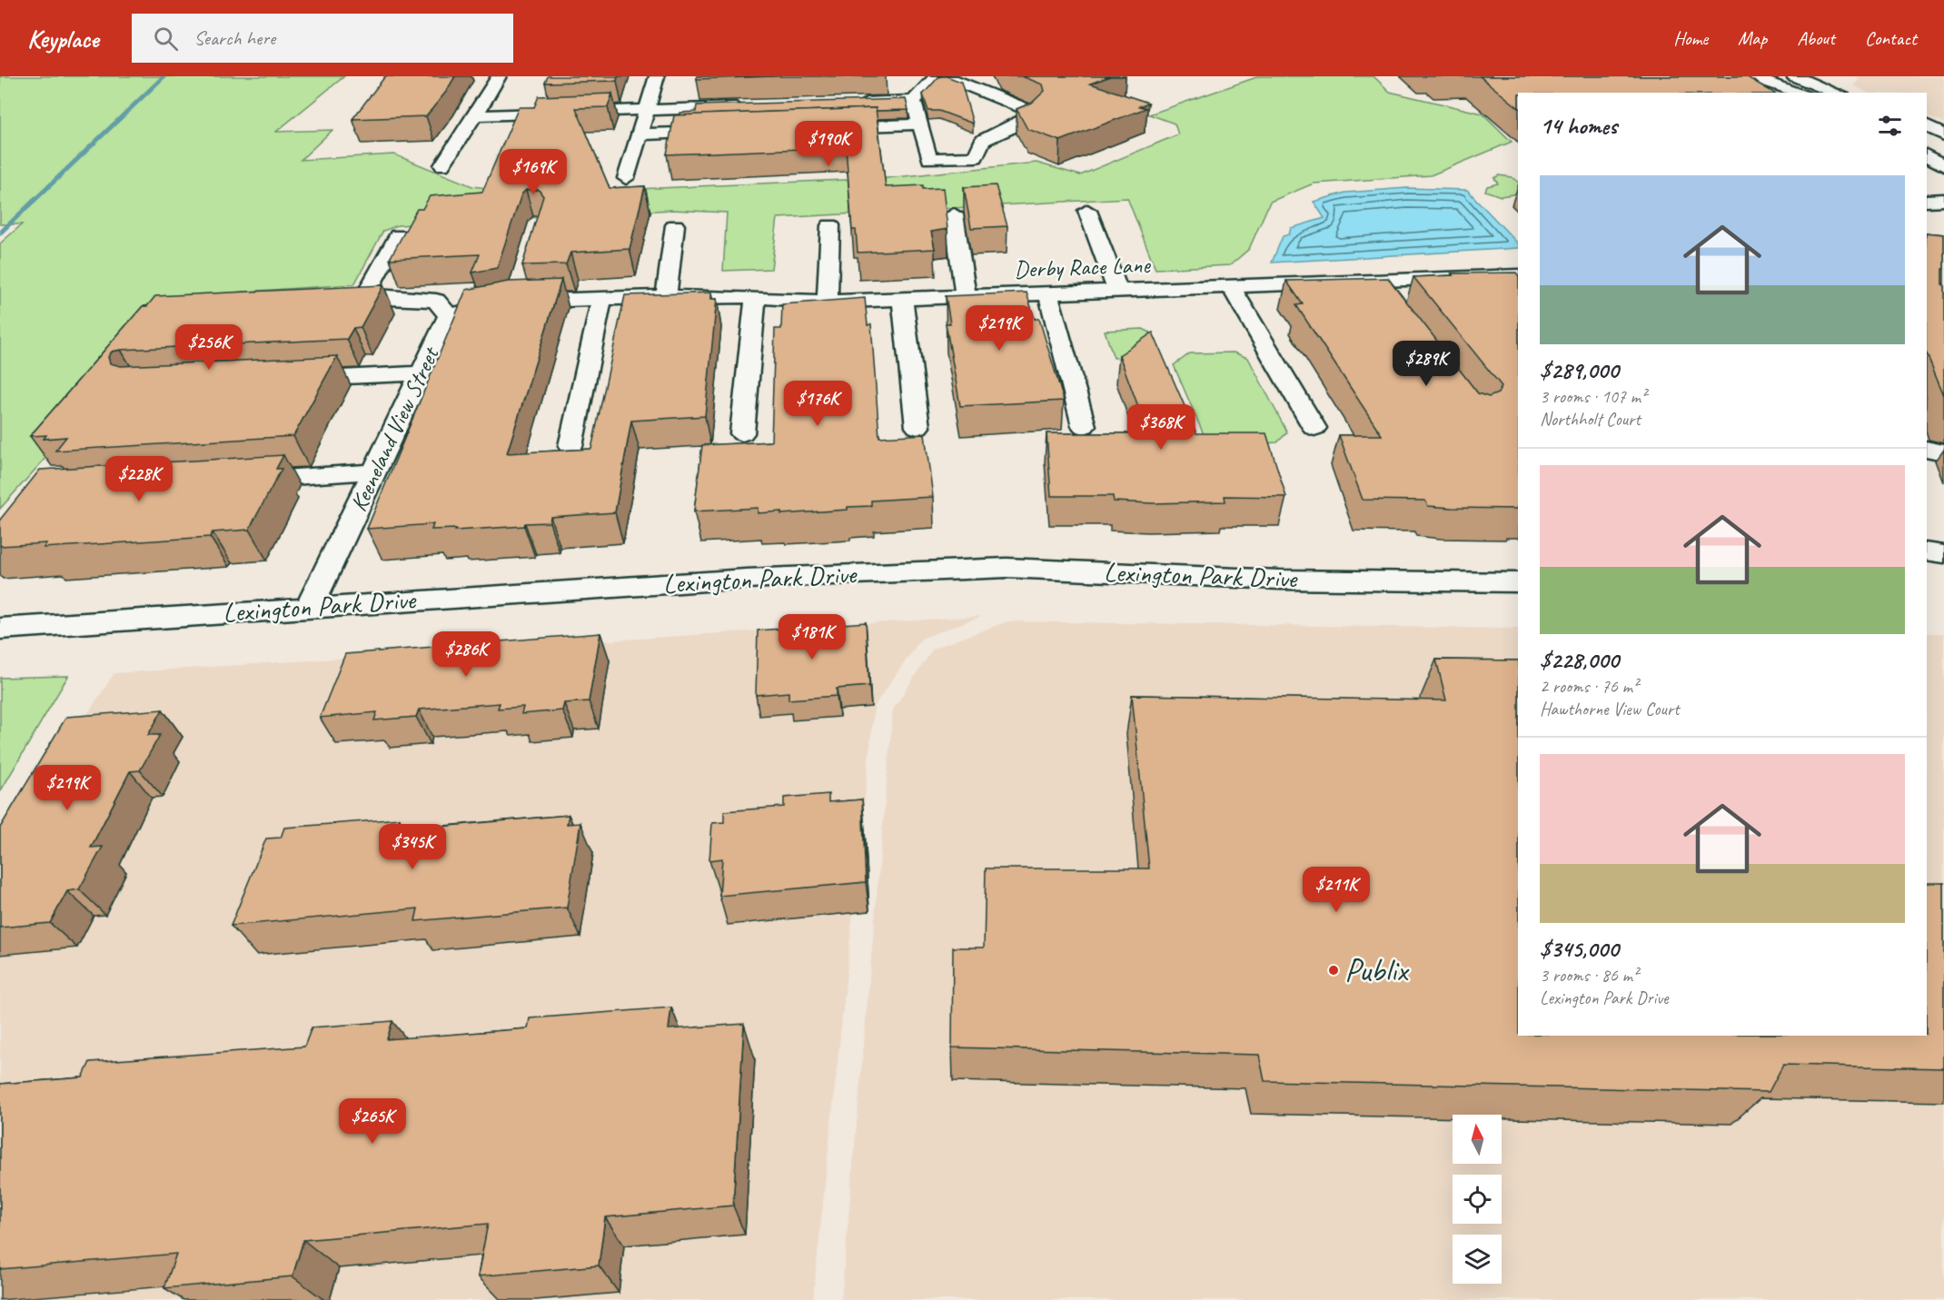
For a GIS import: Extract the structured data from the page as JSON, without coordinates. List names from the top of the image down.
{
  "streets": {
    "street": ["Derby Race Lane", "Keeneland View Street", "Lexington Park Drive"]
  },
  "crossings": [
    ["Derby Race Lane", "Keeneland View Street"],
    ["Keeneland View Street", "Lexington Park Drive"]
  ],
  "places": ["Publix"],
  "north": "top",
  "page": {
    "header": "Keyplace",
    "search": "Search here",
    "nav": [
      "Home",
      "Map",
      "About",
      "Contact"
    ],
    "heading": "14 homes",
    "price": [
      "$190K",
      "$169K",
      "$219K",
      "$256K",
      "$289K",
      "$176K",
      "$368K",
      "$228K",
      "$181K",
      "$286K",
      "$219K",
      "$345K",
      "$211K",
      "$265K"
    ],
    "list": [
      {
        "name": "$289,000",
        "note": "3 rooms · 107 m² · Northholt Court"
      },
      {
        "name": "$228,000",
        "note": "2 rooms · 76 m² · Hawthorne View Court"
      },
      {
        "name": "$345,000",
        "note": "3 rooms · 86 m² · Lexington Park Drive"
      }
    ]
  }
}
